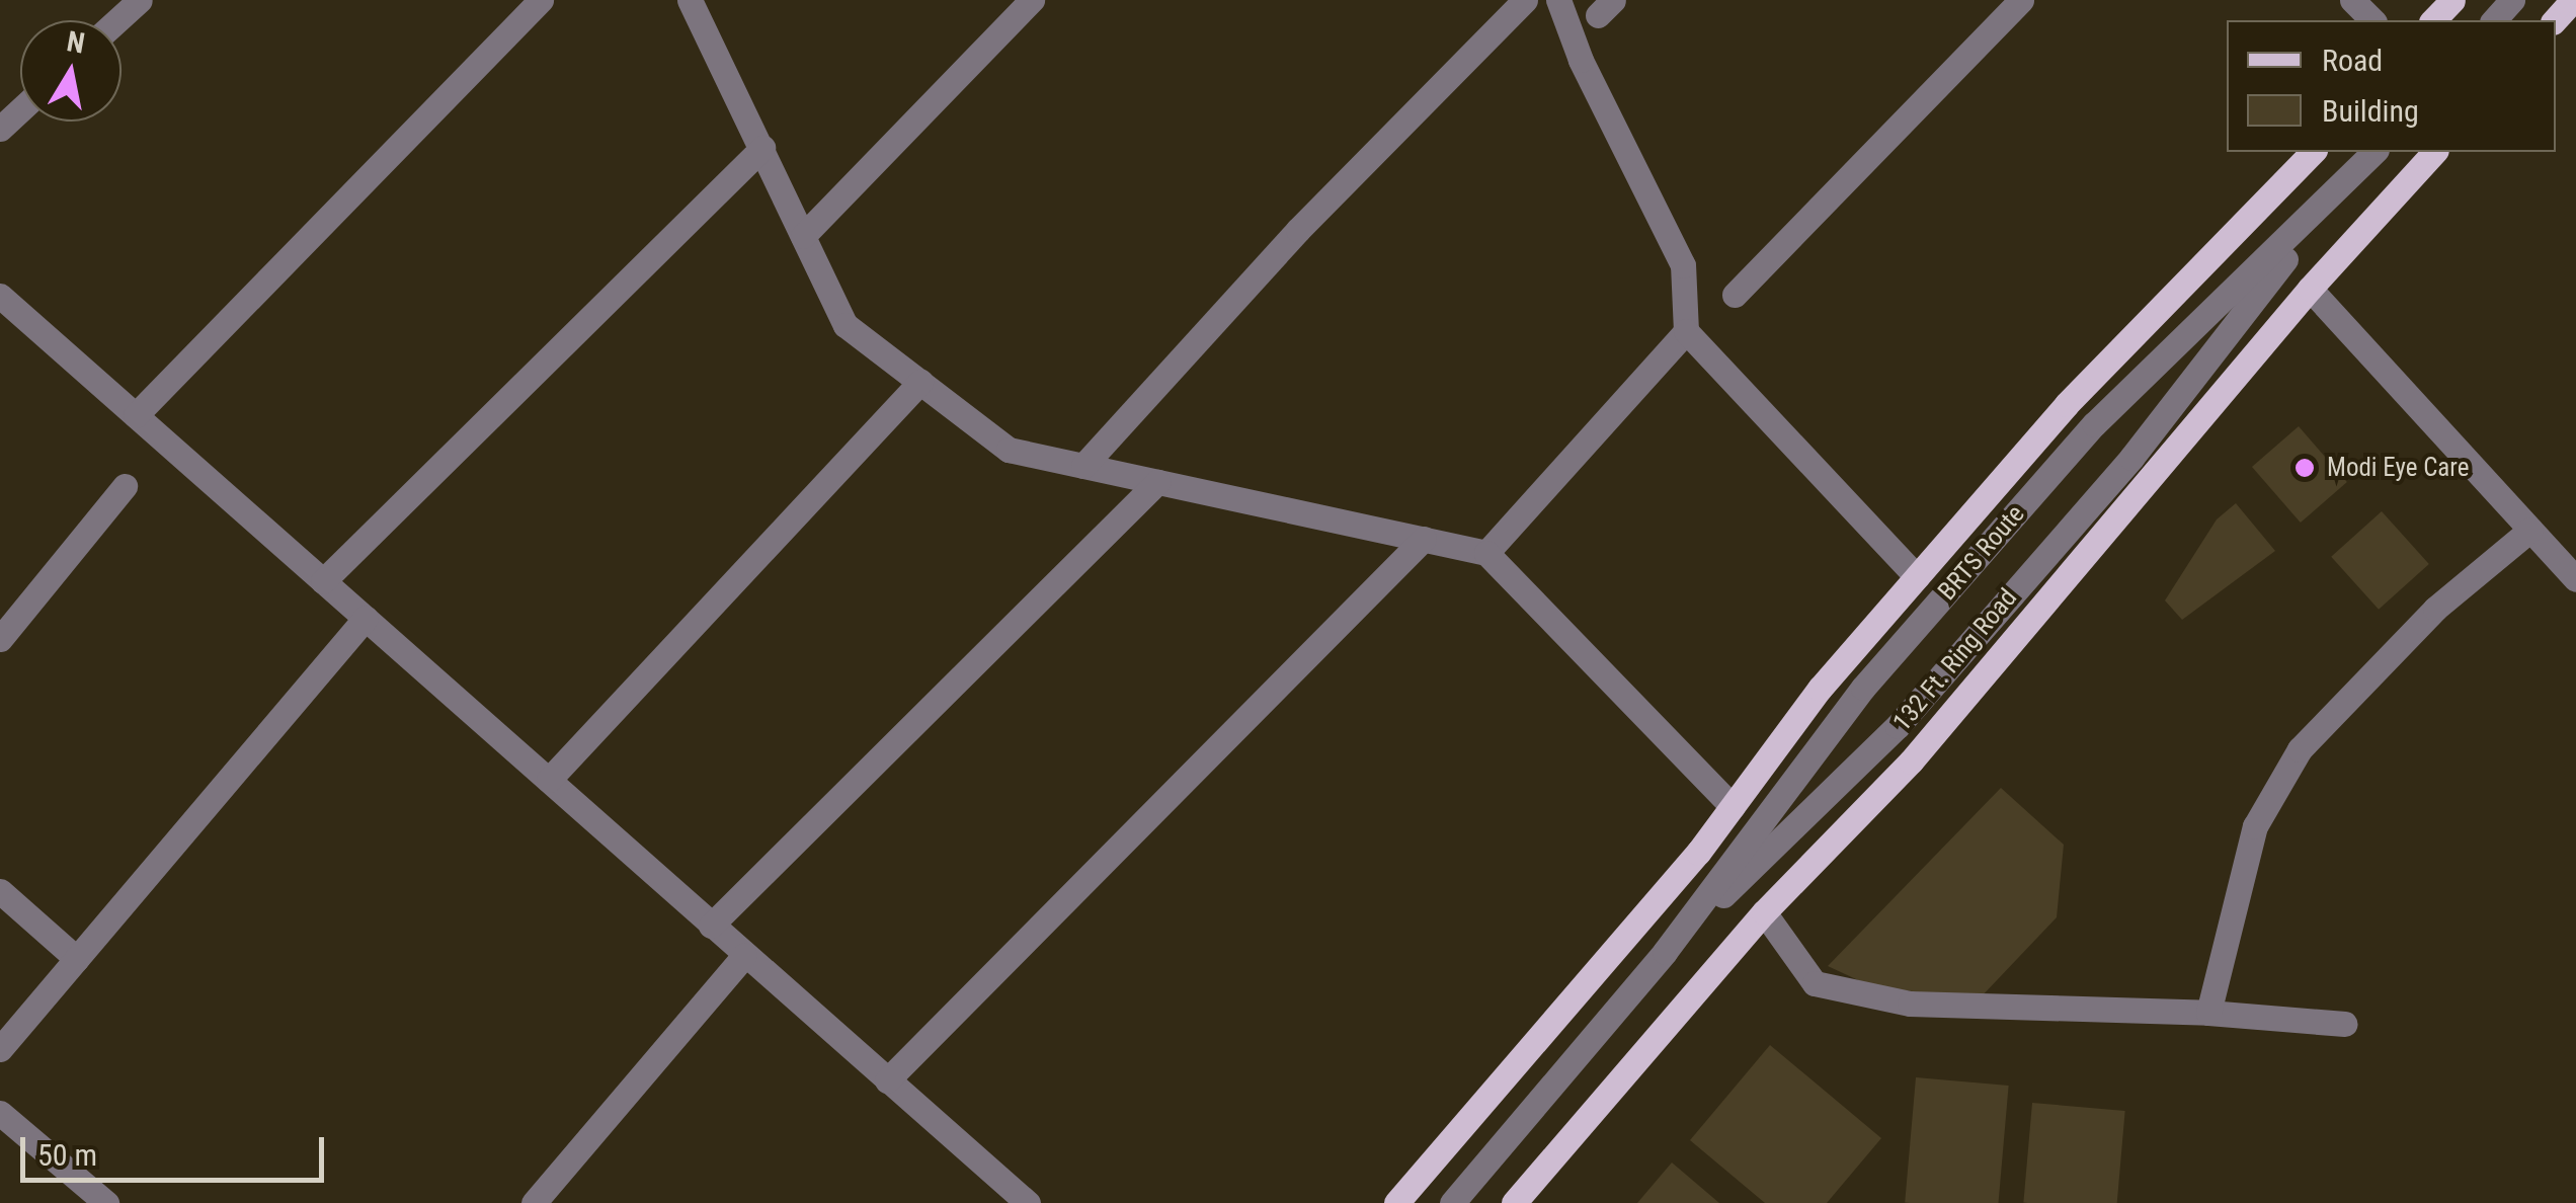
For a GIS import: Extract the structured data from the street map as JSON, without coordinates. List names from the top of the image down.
{
  "streets": {
    "main road": ["132 Ft. Ring Road"],
    "street": ["BRTS Route"]
  },
  "places": ["Modi Eye Care"],
  "legend": ["Road", "Building"],
  "scale_bar": "50 m",
  "north": "top"
}
